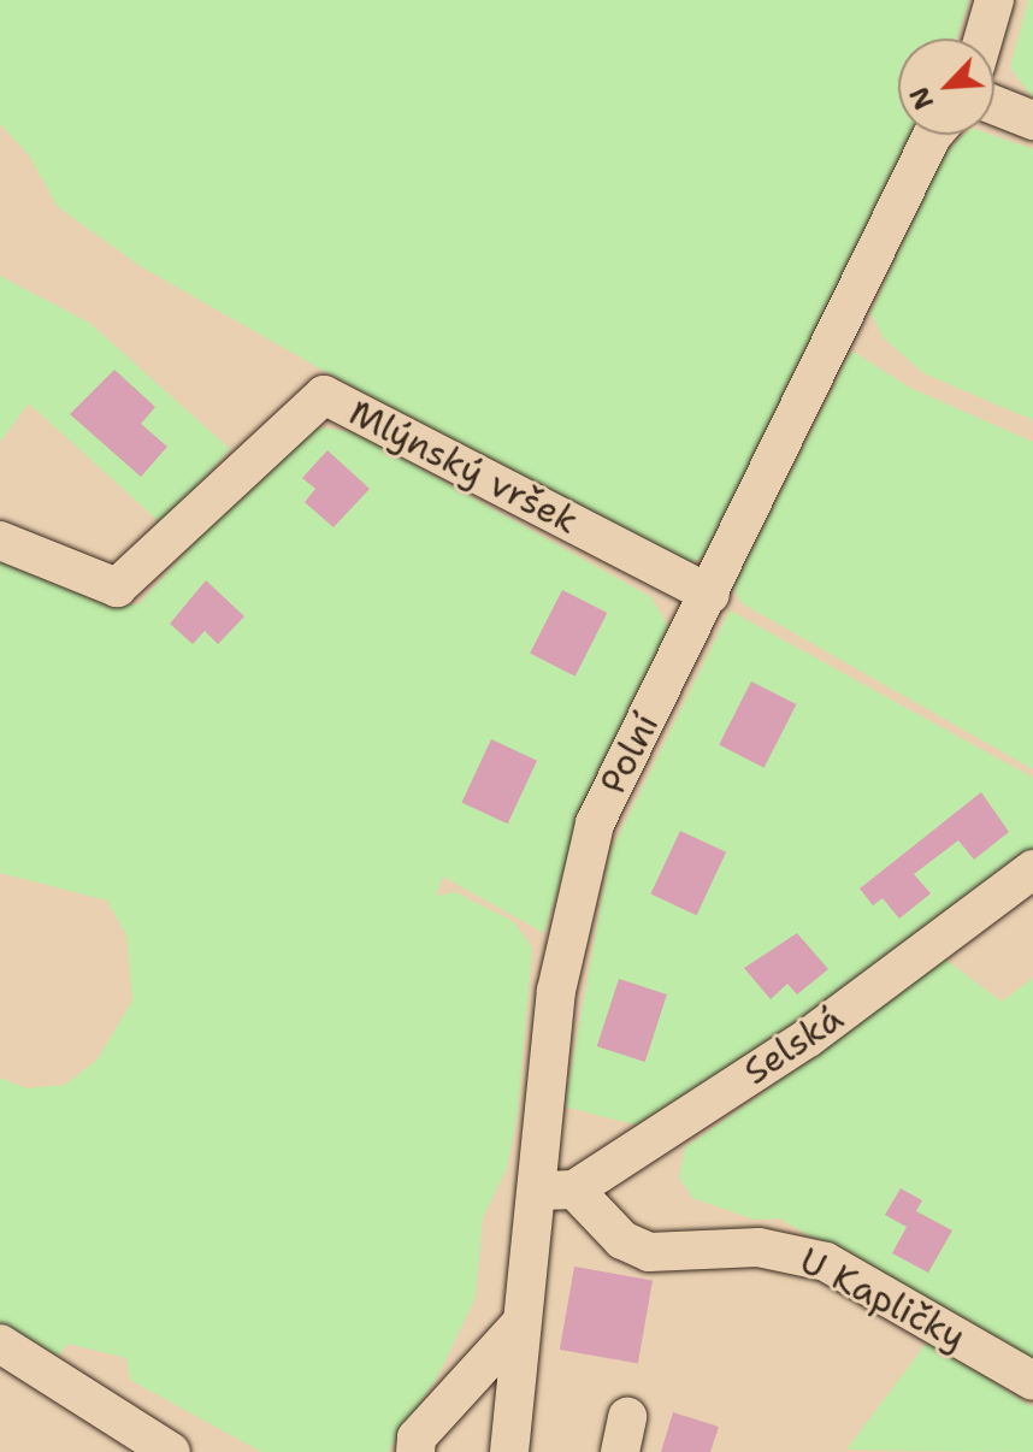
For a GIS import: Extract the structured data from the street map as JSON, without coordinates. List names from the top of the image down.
{
  "streets": {
    "street": [
      "Mlýnský vršek",
      "Polní",
      "Selská",
      "U Kapličky"
    ]
  },
  "crossings": [
    ["Mlýnský vršek", "Polní"],
    ["Polní", "Selská"],
    ["Polní", "U Kapličky"],
    ["Selská", "U Kapličky"]
  ],
  "north": "bottom left"
}
